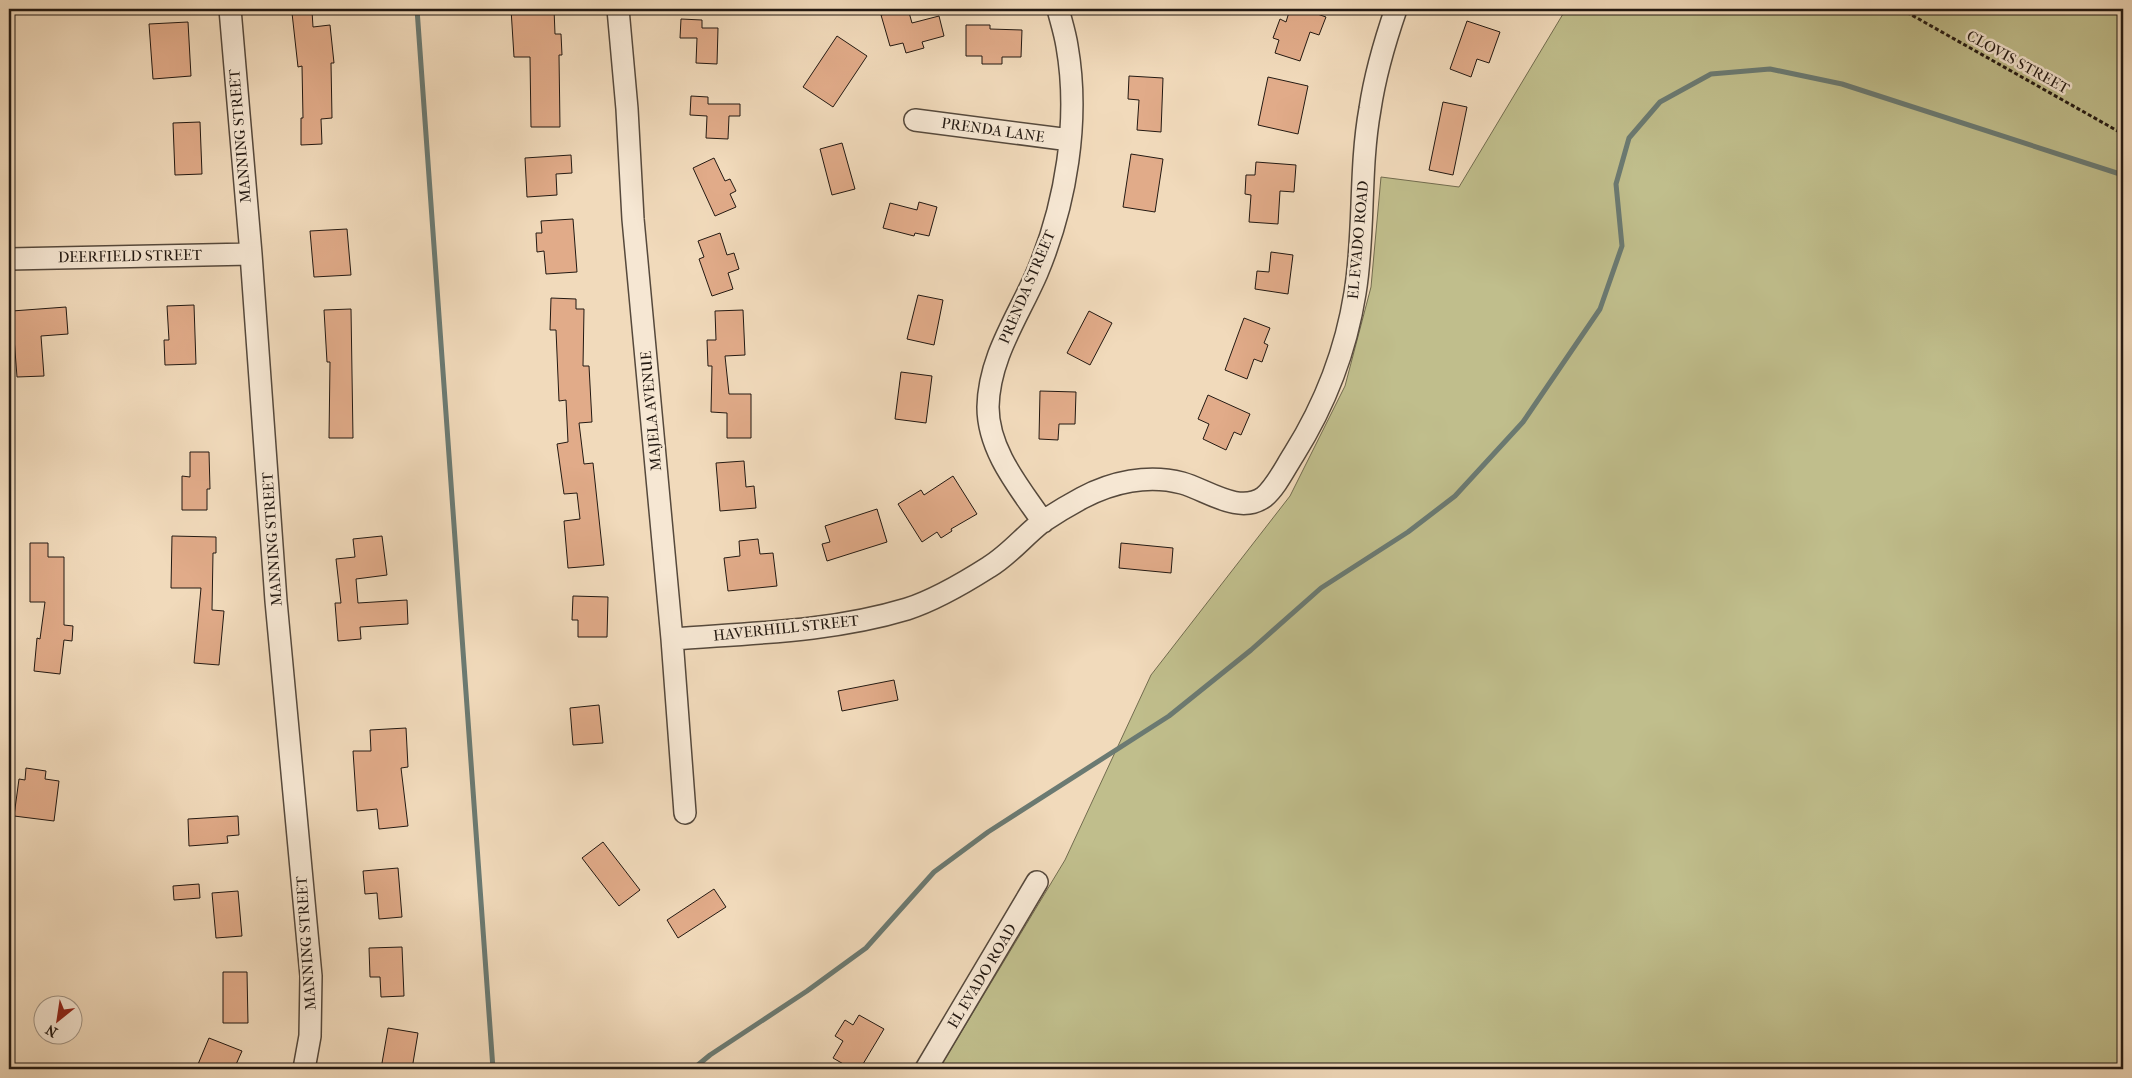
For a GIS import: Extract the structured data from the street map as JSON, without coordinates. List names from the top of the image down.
{
  "streets": {
    "street": [
      "PRENDA LANE",
      "MANNING STREET",
      "EL EVADO ROAD",
      "DEERFIELD STREET",
      "PRENDA STREET",
      "MAJELA AVENUE",
      "HAVERHILL STREET"
    ],
    "path": ["CLOVIS STREET"]
  },
  "crossings": [
    ["PRENDA LANE", "PRENDA STREET"],
    ["MANNING STREET", "DEERFIELD STREET"],
    ["EL EVADO ROAD", "HAVERHILL STREET"],
    ["PRENDA STREET", "HAVERHILL STREET"],
    ["MAJELA AVENUE", "HAVERHILL STREET"]
  ],
  "north": "bottom left"
}
